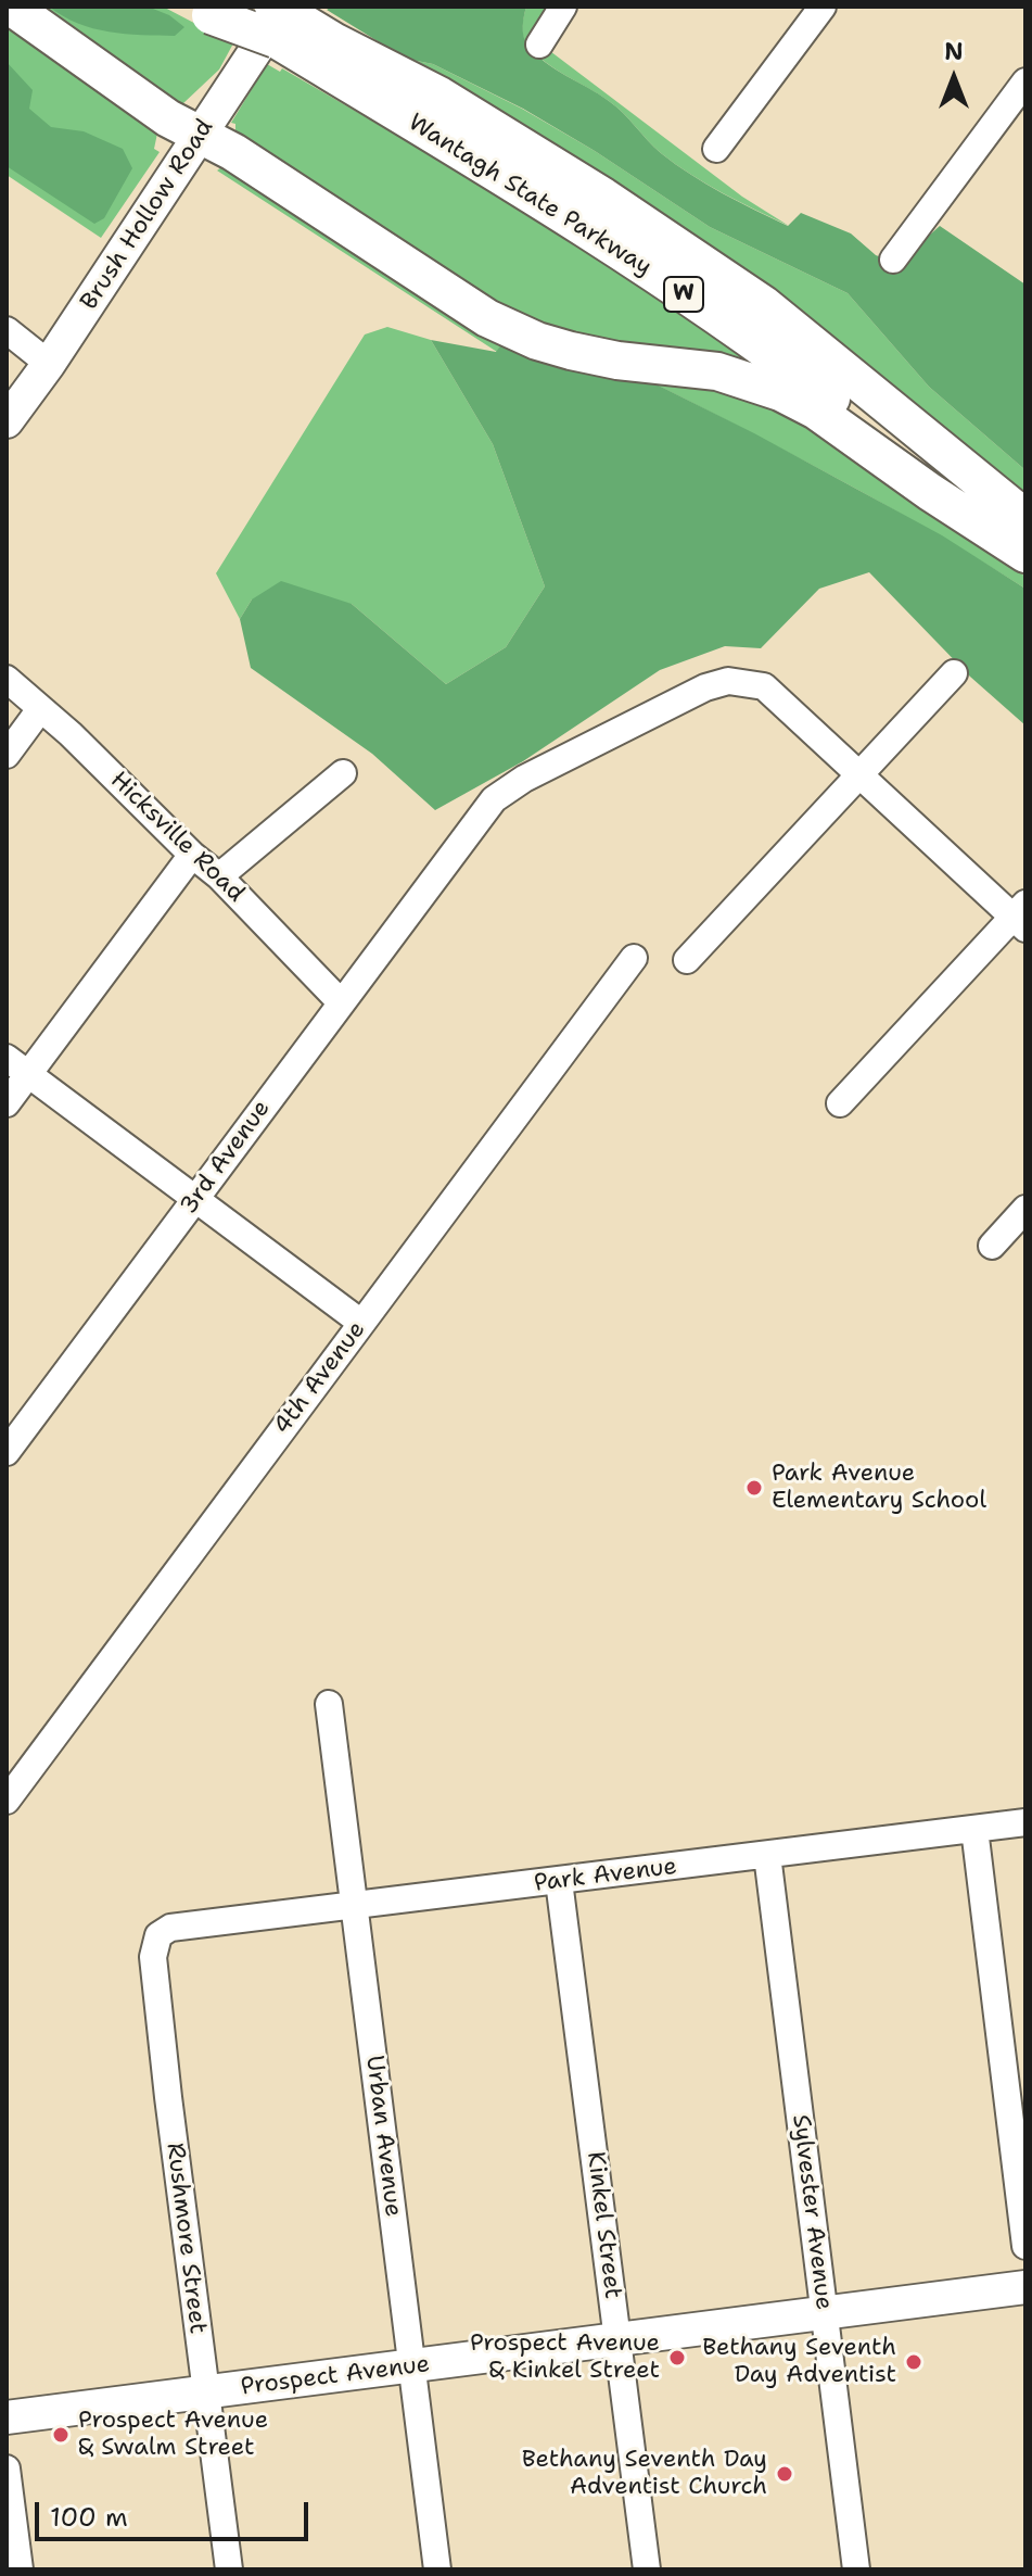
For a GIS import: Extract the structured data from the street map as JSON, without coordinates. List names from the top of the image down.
{
  "streets": {
    "highway": ["Wantagh State Parkway", "W"],
    "main road": ["Brush Hollow Road", "Prospect Avenue"],
    "street": [
      "Hicksville Road",
      "3rd Avenue",
      "4th Avenue",
      "Park Avenue",
      "Urban Avenue",
      "Sylvester Avenue",
      "Kinkel Street",
      "Rushmore Street"
    ]
  },
  "crossings": [
    ["Wantagh State Parkway", "Brush Hollow Road"],
    ["Hicksville Road", "3rd Avenue"],
    ["Park Avenue", "Urban Avenue"],
    ["Park Avenue", "Sylvester Avenue"],
    ["Park Avenue", "Kinkel Street"],
    ["Park Avenue", "Rushmore Street"],
    ["Urban Avenue", "Prospect Avenue"],
    ["Sylvester Avenue", "Prospect Avenue"],
    ["Kinkel Street", "Prospect Avenue"],
    ["Rushmore Street", "Prospect Avenue"]
  ],
  "places": [
    "Park Avenue Elementary School",
    "Prospect Avenue & Kinkel Street",
    "Bethany Seventh Day Adventist",
    "Prospect Avenue & Swalm Street",
    "Bethany Seventh Day Adventist Church"
  ],
  "scale_bar": "100 m",
  "north": "top"
}
